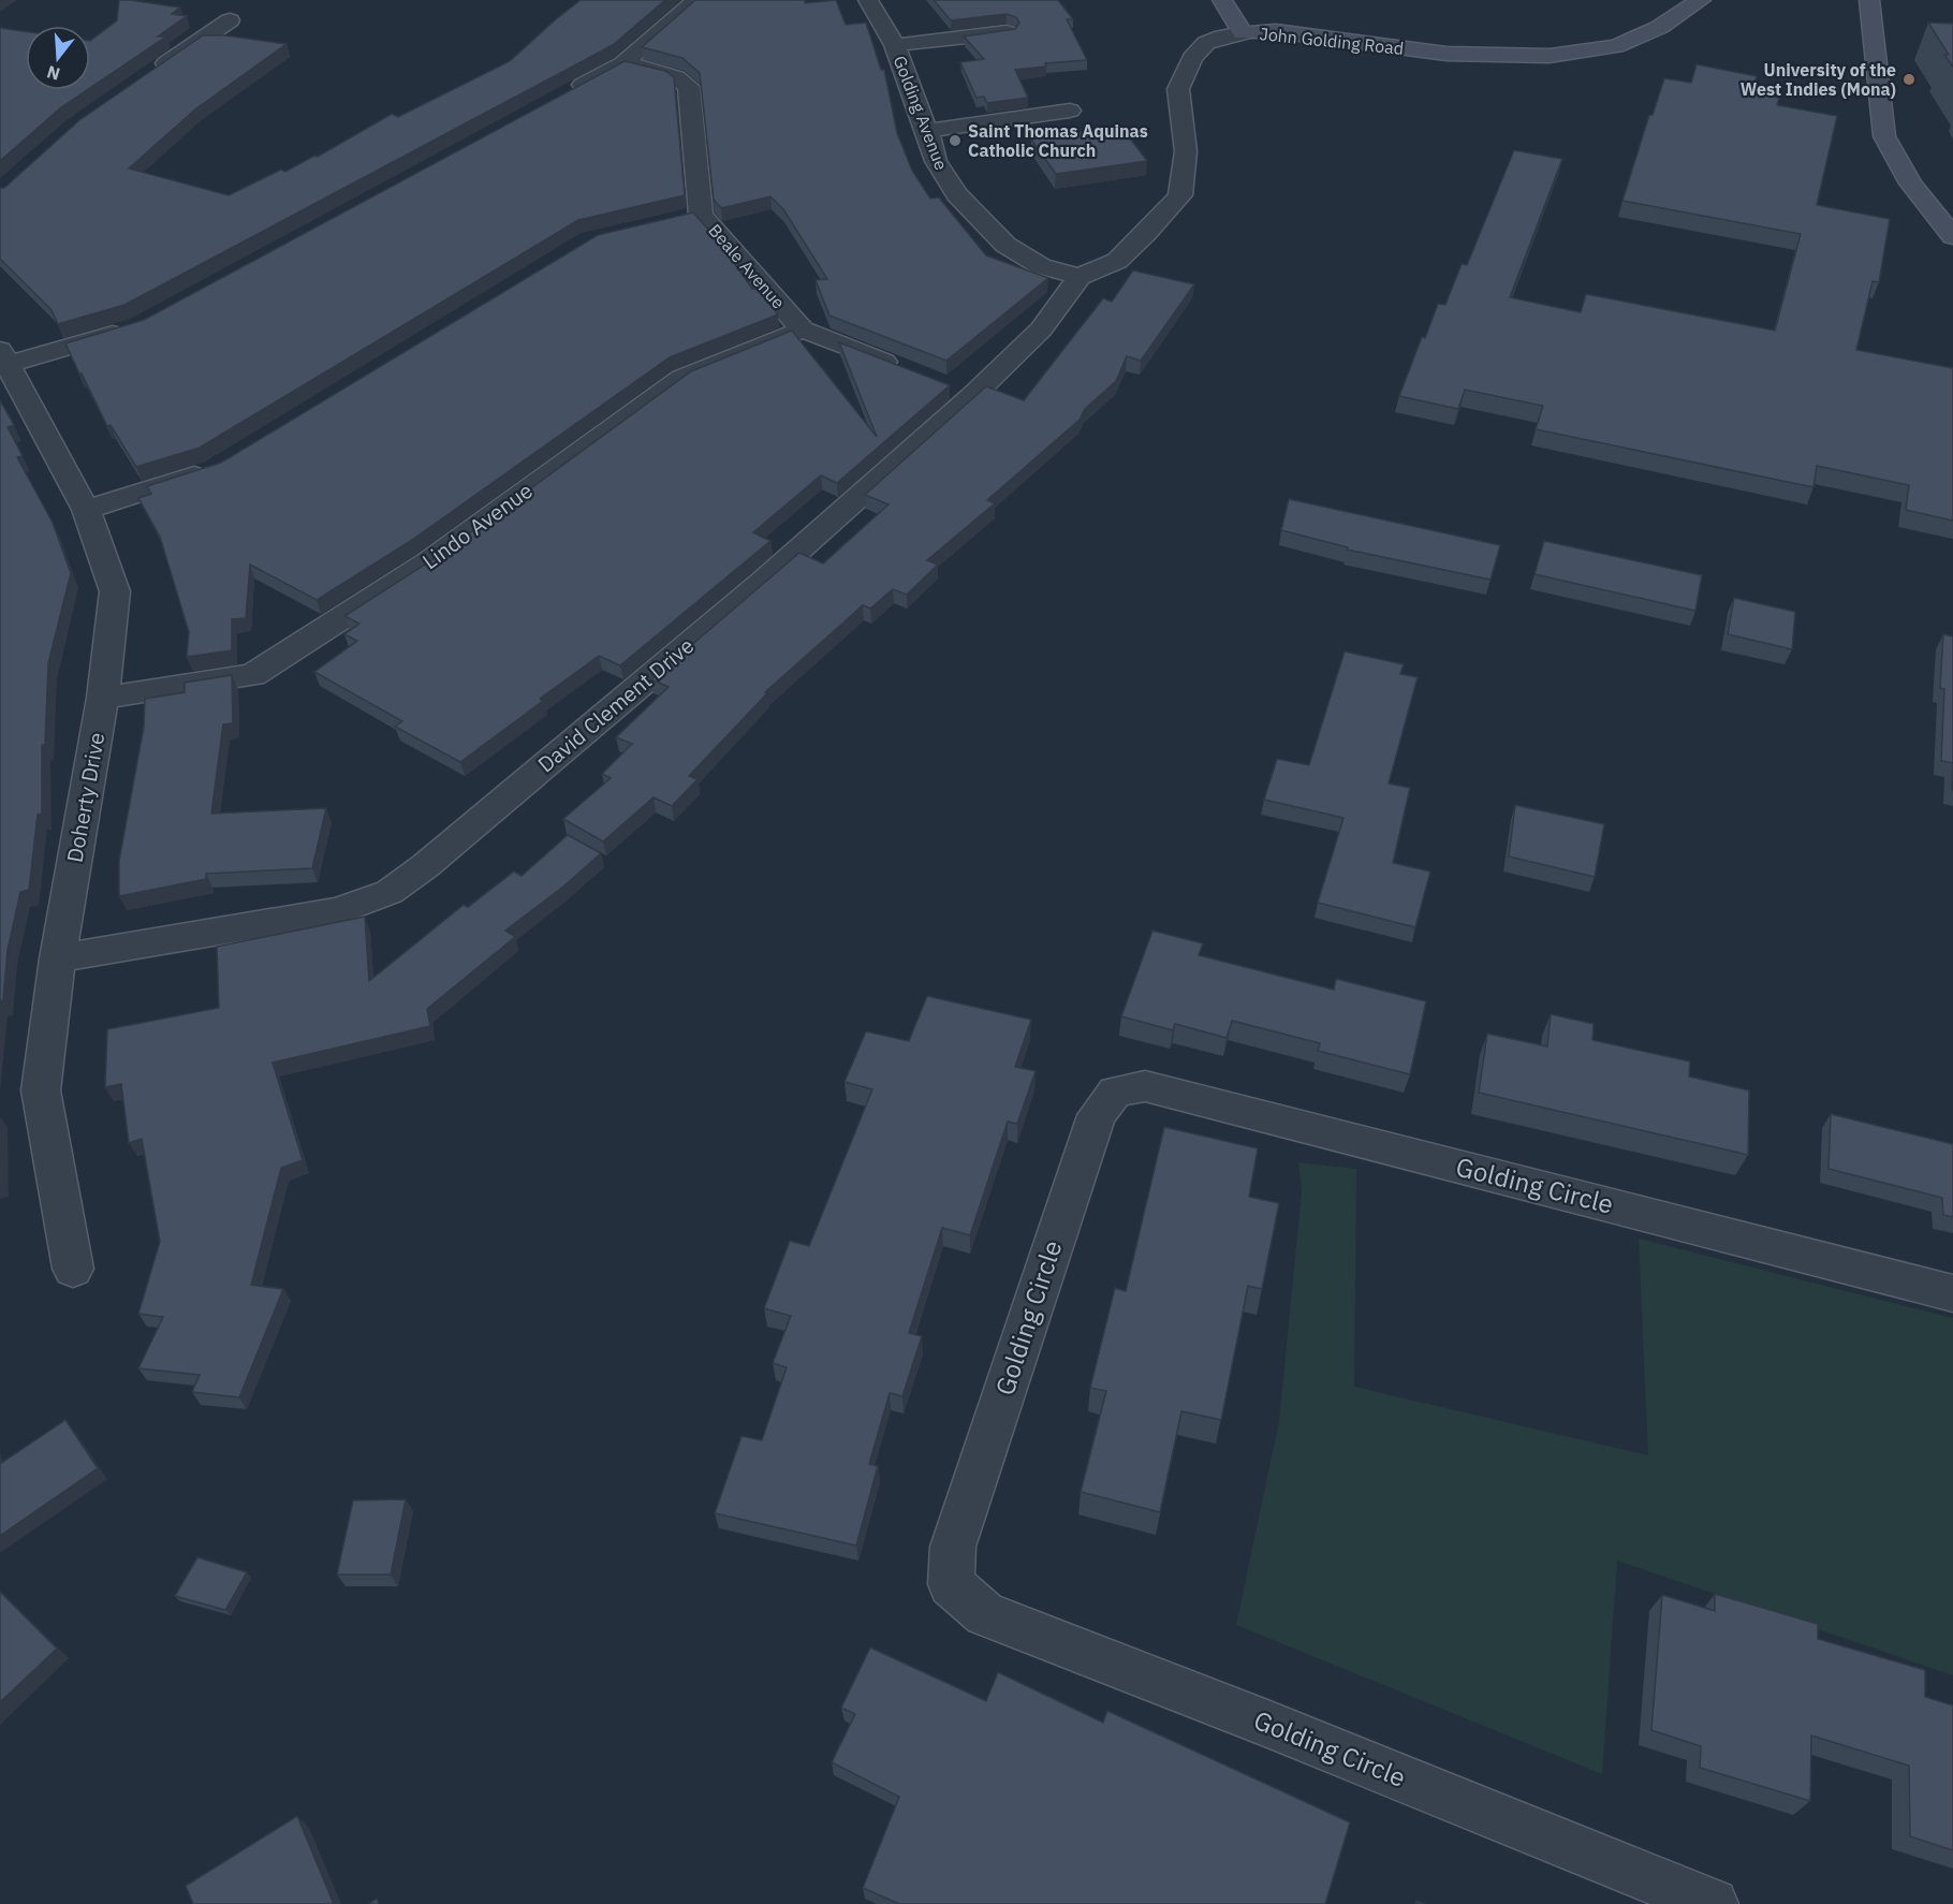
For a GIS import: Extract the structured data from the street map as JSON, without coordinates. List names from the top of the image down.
{
  "streets": {
    "street": [
      "John Golding Road",
      "Golding Avenue",
      "Beale Avenue",
      "Lindo Avenue",
      "David Clement Drive",
      "Doherty Drive",
      "Golding Circle"
    ]
  },
  "crossings": [
    ["John Golding Road", "Golding Avenue"],
    ["John Golding Road", "David Clement Drive"],
    ["Golding Avenue", "David Clement Drive"],
    ["Beale Avenue", "Lindo Avenue"],
    ["Lindo Avenue", "Doherty Drive"],
    ["David Clement Drive", "Doherty Drive"]
  ],
  "places": ["University of the West Indies (Mona)", "Saint Thomas Aquinas Catholic Church"],
  "north": "bottom"
}
